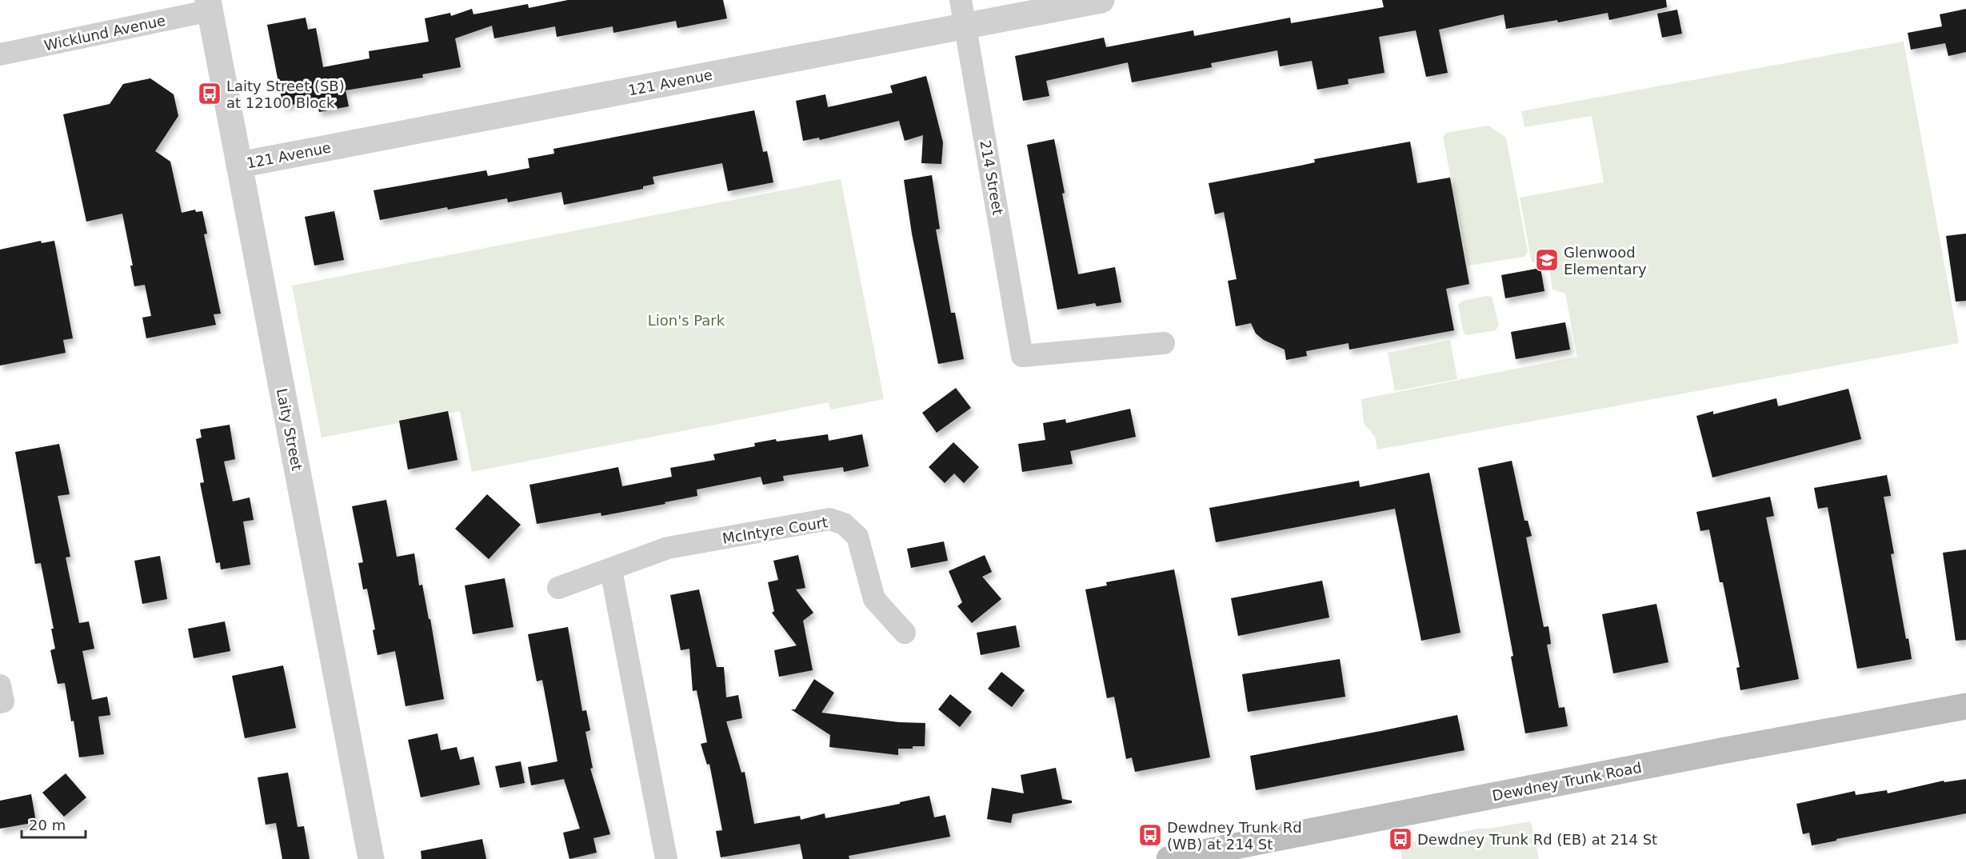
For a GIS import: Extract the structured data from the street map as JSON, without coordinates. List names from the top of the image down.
{
  "streets": {
    "main road": ["Dewdney Trunk Road"],
    "street": [
      "Wicklund Avenue",
      "121 Avenue",
      "214 Street",
      "Laity Street",
      "McIntyre Court"
    ]
  },
  "crossings": [
    ["Wicklund Avenue", "Laity Street"],
    ["121 Avenue", "214 Street"],
    ["121 Avenue", "Laity Street"]
  ],
  "parks": ["Lion's Park"],
  "places": {
    "bus stop": ["Laity Street (SB) at 12100 Block", "Dewdney Trunk Rd (WB) at 214 St", "Dewdney Trunk Rd (EB) at 214 St"],
    "school or university": ["Glenwood Elementary"]
  },
  "scale_bar": "20 m"
}
